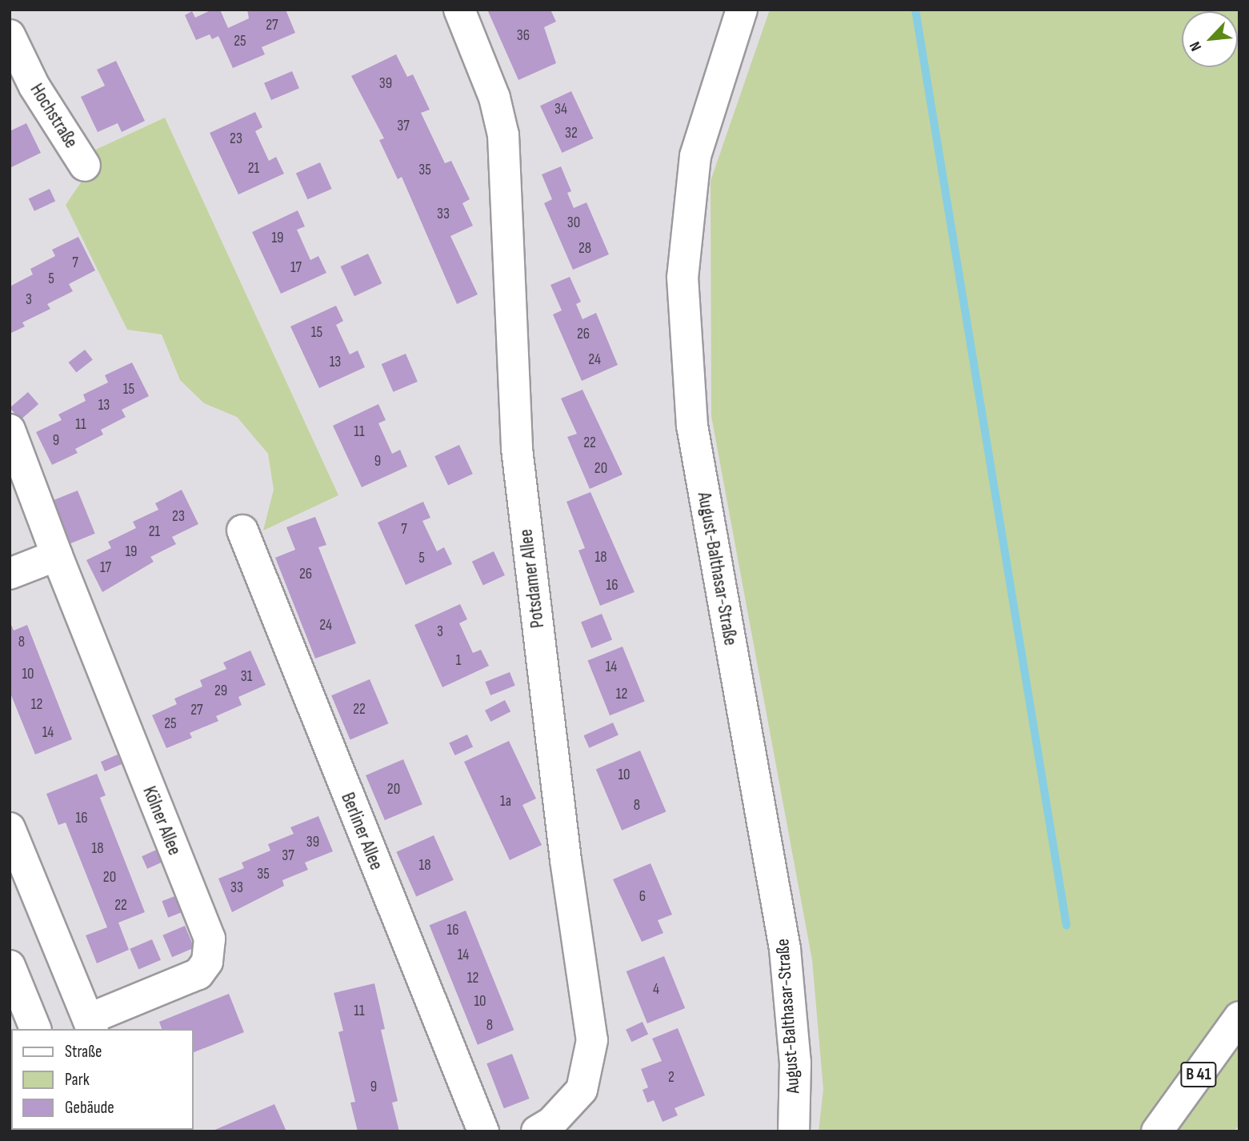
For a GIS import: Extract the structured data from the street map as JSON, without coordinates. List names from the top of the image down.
{
  "streets": {
    "main road": [
      "Hochstraße",
      "August-Balthasar-Straße",
      "Potsdamer Allee",
      "Kölner Allee",
      "Berliner Allee",
      "B 41"
    ]
  },
  "house_numbers": [
    "27",
    "36",
    "25",
    "39",
    "34",
    "37",
    "32",
    "23",
    "21",
    "35",
    "33",
    "30",
    "19",
    "28",
    "7",
    "17",
    "5",
    "3",
    "15",
    "26",
    "24",
    "13",
    "15",
    "13",
    "11",
    "11",
    "9",
    "22",
    "9",
    "20",
    "23",
    "7",
    "21",
    "19",
    "18",
    "5",
    "17",
    "26",
    "16",
    "24",
    "3",
    "8",
    "1",
    "14",
    "10",
    "31",
    "29",
    "12",
    "12",
    "22",
    "27",
    "25",
    "14",
    "10",
    "20",
    "1a",
    "8",
    "16",
    "39",
    "18",
    "37",
    "18",
    "35",
    "20",
    "33",
    "6",
    "22",
    "16",
    "14",
    "12",
    "4",
    "10",
    "11",
    "8",
    "2",
    "9"
  ],
  "legend": ["Straße", "Park", "Gebäude"],
  "north": "bottom left"
}
